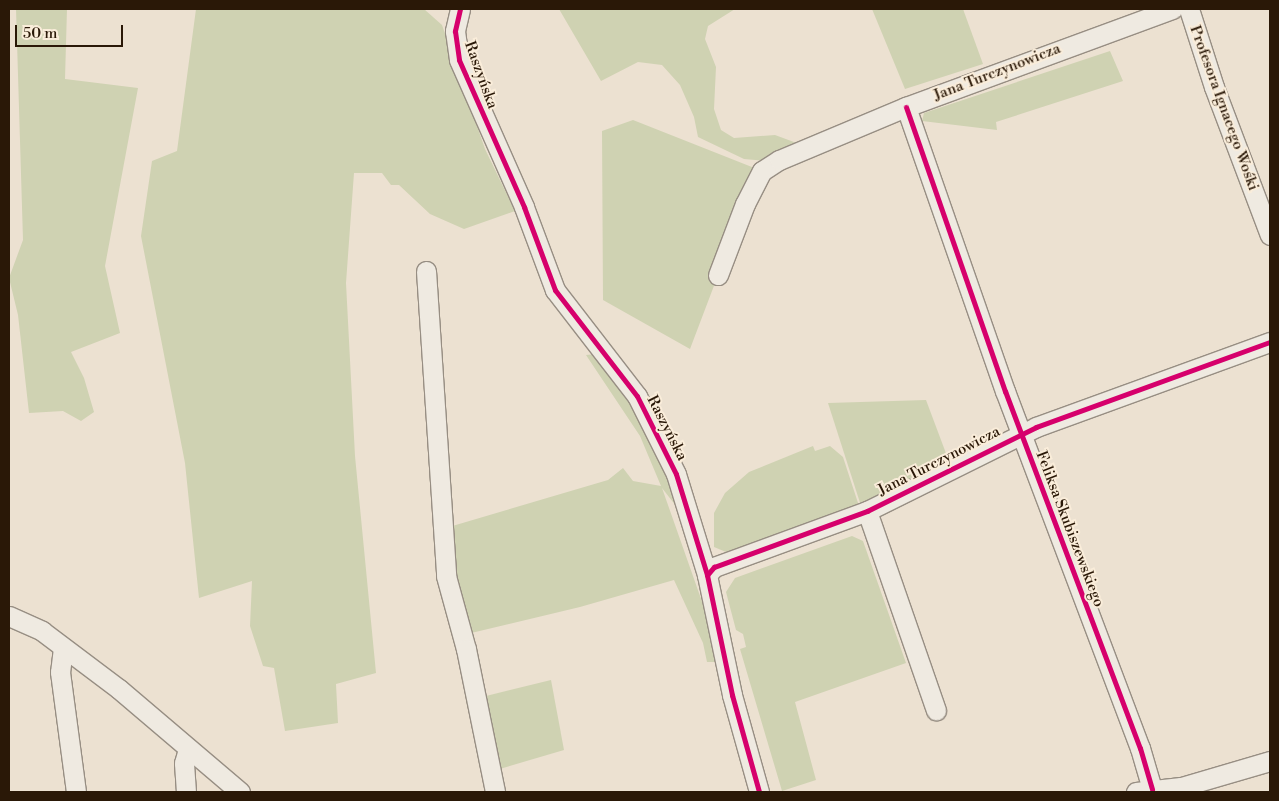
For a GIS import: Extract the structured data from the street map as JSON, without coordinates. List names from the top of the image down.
{
  "streets": {
    "street": [
      "Jana Turczynowicza",
      "Raszyńska",
      "Profesora Ignacego Wośki",
      "Feliksa Skubiszewskiego"
    ]
  },
  "crossings": [
    ["Jana Turczynowicza", "Raszyńska"],
    ["Jana Turczynowicza", "Feliksa Skubiszewskiego"]
  ],
  "scale_bar": "50 m"
}
